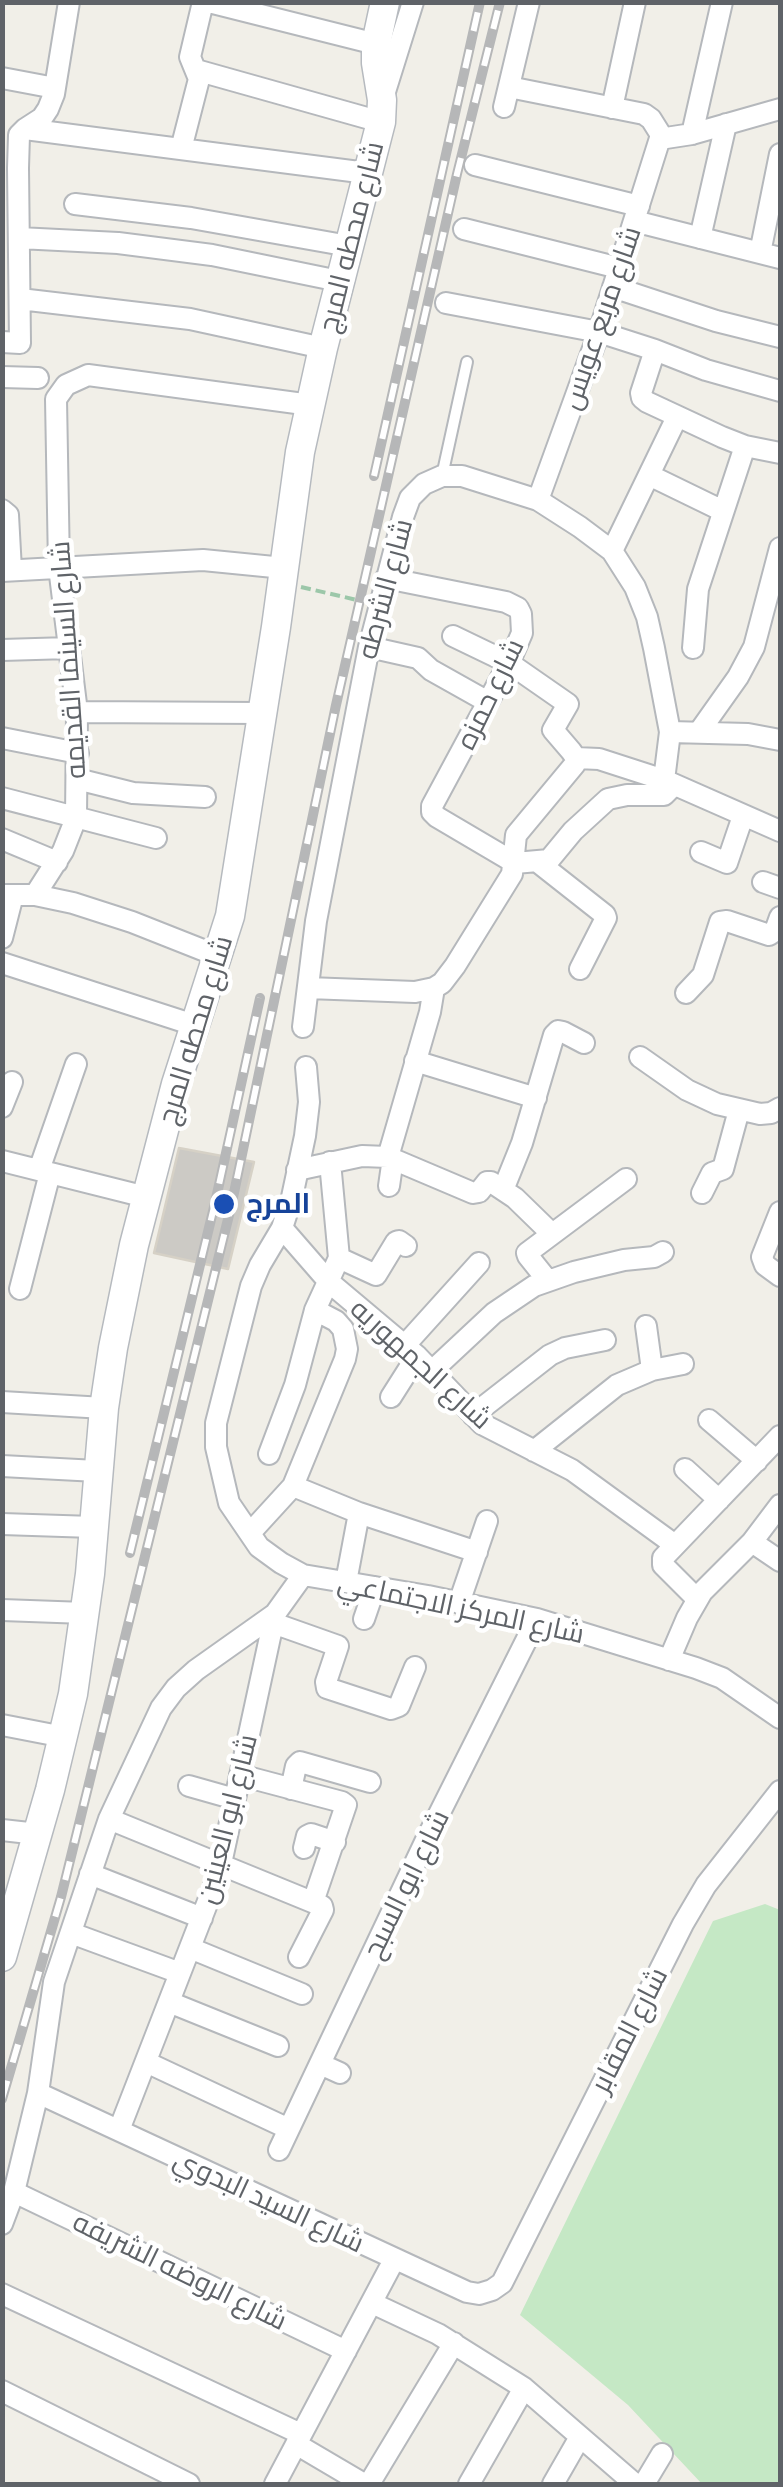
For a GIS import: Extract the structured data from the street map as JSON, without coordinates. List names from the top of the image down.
{
  "streets": {
    "main road": ["شارع محطه المرج"],
    "street": [
      "شارع مربع عويس",
      "شارع الشرطه",
      "شارع السينما القديمه",
      "شارع حمزه",
      "شارع الجمهوريه",
      "شارع المركز الاجتماعي",
      "شارع ابو العينين",
      "شارع ابو السبح",
      "شارع المقابر",
      "شارع السيد البدوي",
      "شارع الروضه الشريفه"
    ]
  },
  "crossings": [
    ["شارع محطه المرج", "شارع السينما القديمه"],
    ["شارع الشرطه", "شارع حمزه"],
    ["شارع المركز الاجتماعي", "شارع ابو السبح"],
    ["شارع ابو العينين", "شارع السيد البدوي"],
    ["شارع المقابر", "شارع السيد البدوي"]
  ],
  "places": ["المرج"]
}
